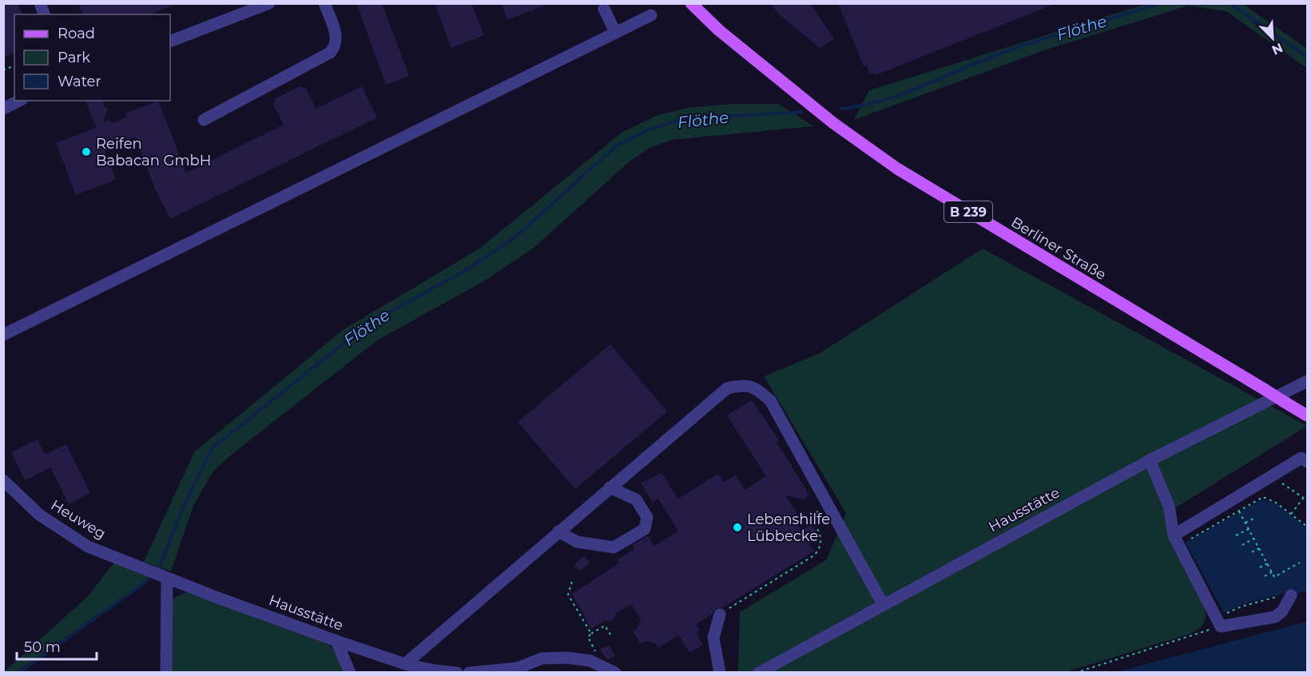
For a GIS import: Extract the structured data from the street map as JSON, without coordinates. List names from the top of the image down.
{
  "streets": {
    "main road": ["B 239", "Berliner Straße"],
    "street": ["Hausstätte", "Heuweg"]
  },
  "crossings": [
    ["Hausstätte", "Heuweg"]
  ],
  "water": ["Flöthe"],
  "places": ["Reifen Babacan GmbH", "Lebenshilfe Lübbecke"],
  "legend": ["Road", "Park", "Water"],
  "scale_bar": "50 m",
  "north": "bottom right"
}
